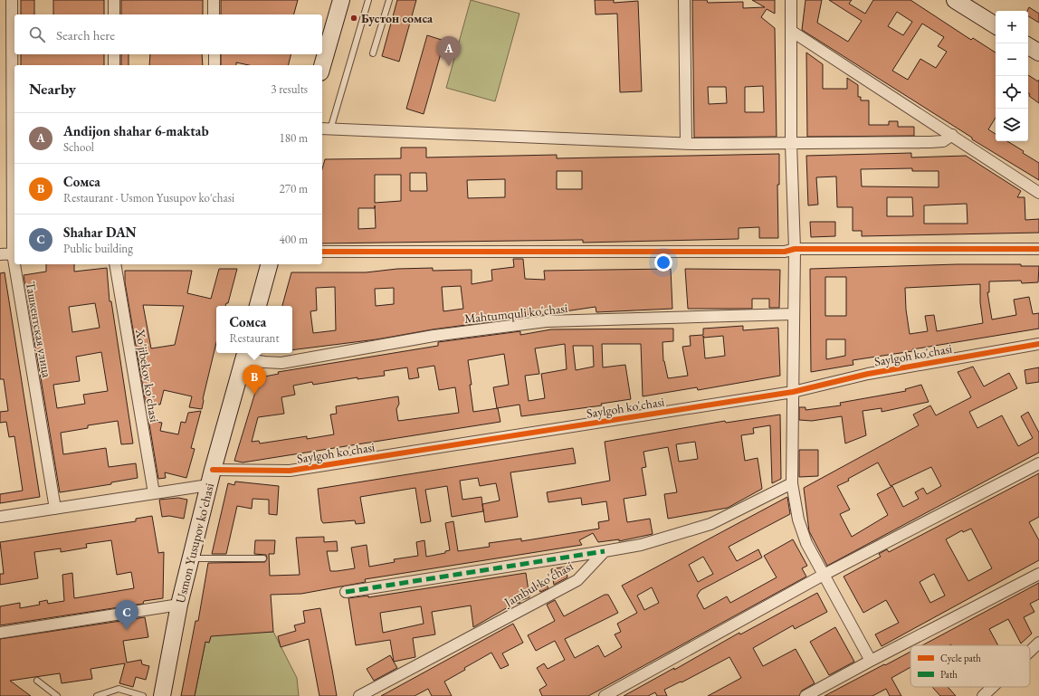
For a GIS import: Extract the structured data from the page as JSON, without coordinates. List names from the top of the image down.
{
  "streets": {
    "main road": ["Usmon Yusupov ko'chasi"],
    "street": [
      "Mahtumquli ko'chasi",
      "Ташкентская улица",
      "Saylgoh ko'chasi",
      "Xo'jibekov ko'chasi",
      "Jambul ko'chasi"
    ]
  },
  "crossings": [
    ["Mahtumquli ko'chasi", "Usmon Yusupov ko'chasi"],
    ["Saylgoh ko'chasi", "Usmon Yusupov ko'chasi"]
  ],
  "places": ["Бустон сомса"],
  "legend": ["Cycle path", "Path"],
  "page": {
    "map_buttons": ["+", "−"],
    "search": "Search here",
    "pins": ["A", "B", "C"],
    "heading": ["Nearby", "3 results"],
    "list": [
      {
        "mark": "A",
        "name": "Andijon shahar 6-maktab",
        "note": "School",
        "value": "180 m"
      },
      {
        "mark": "B",
        "name": "Сомса",
        "note": "Restaurant · Usmon Yusupov ko'chasi",
        "value": "270 m"
      },
      {
        "mark": "C",
        "name": "Shahar DAN",
        "note": "Public building",
        "value": "400 m"
      }
    ],
    "popup": ["Сомса", "Restaurant"]
  }
}
